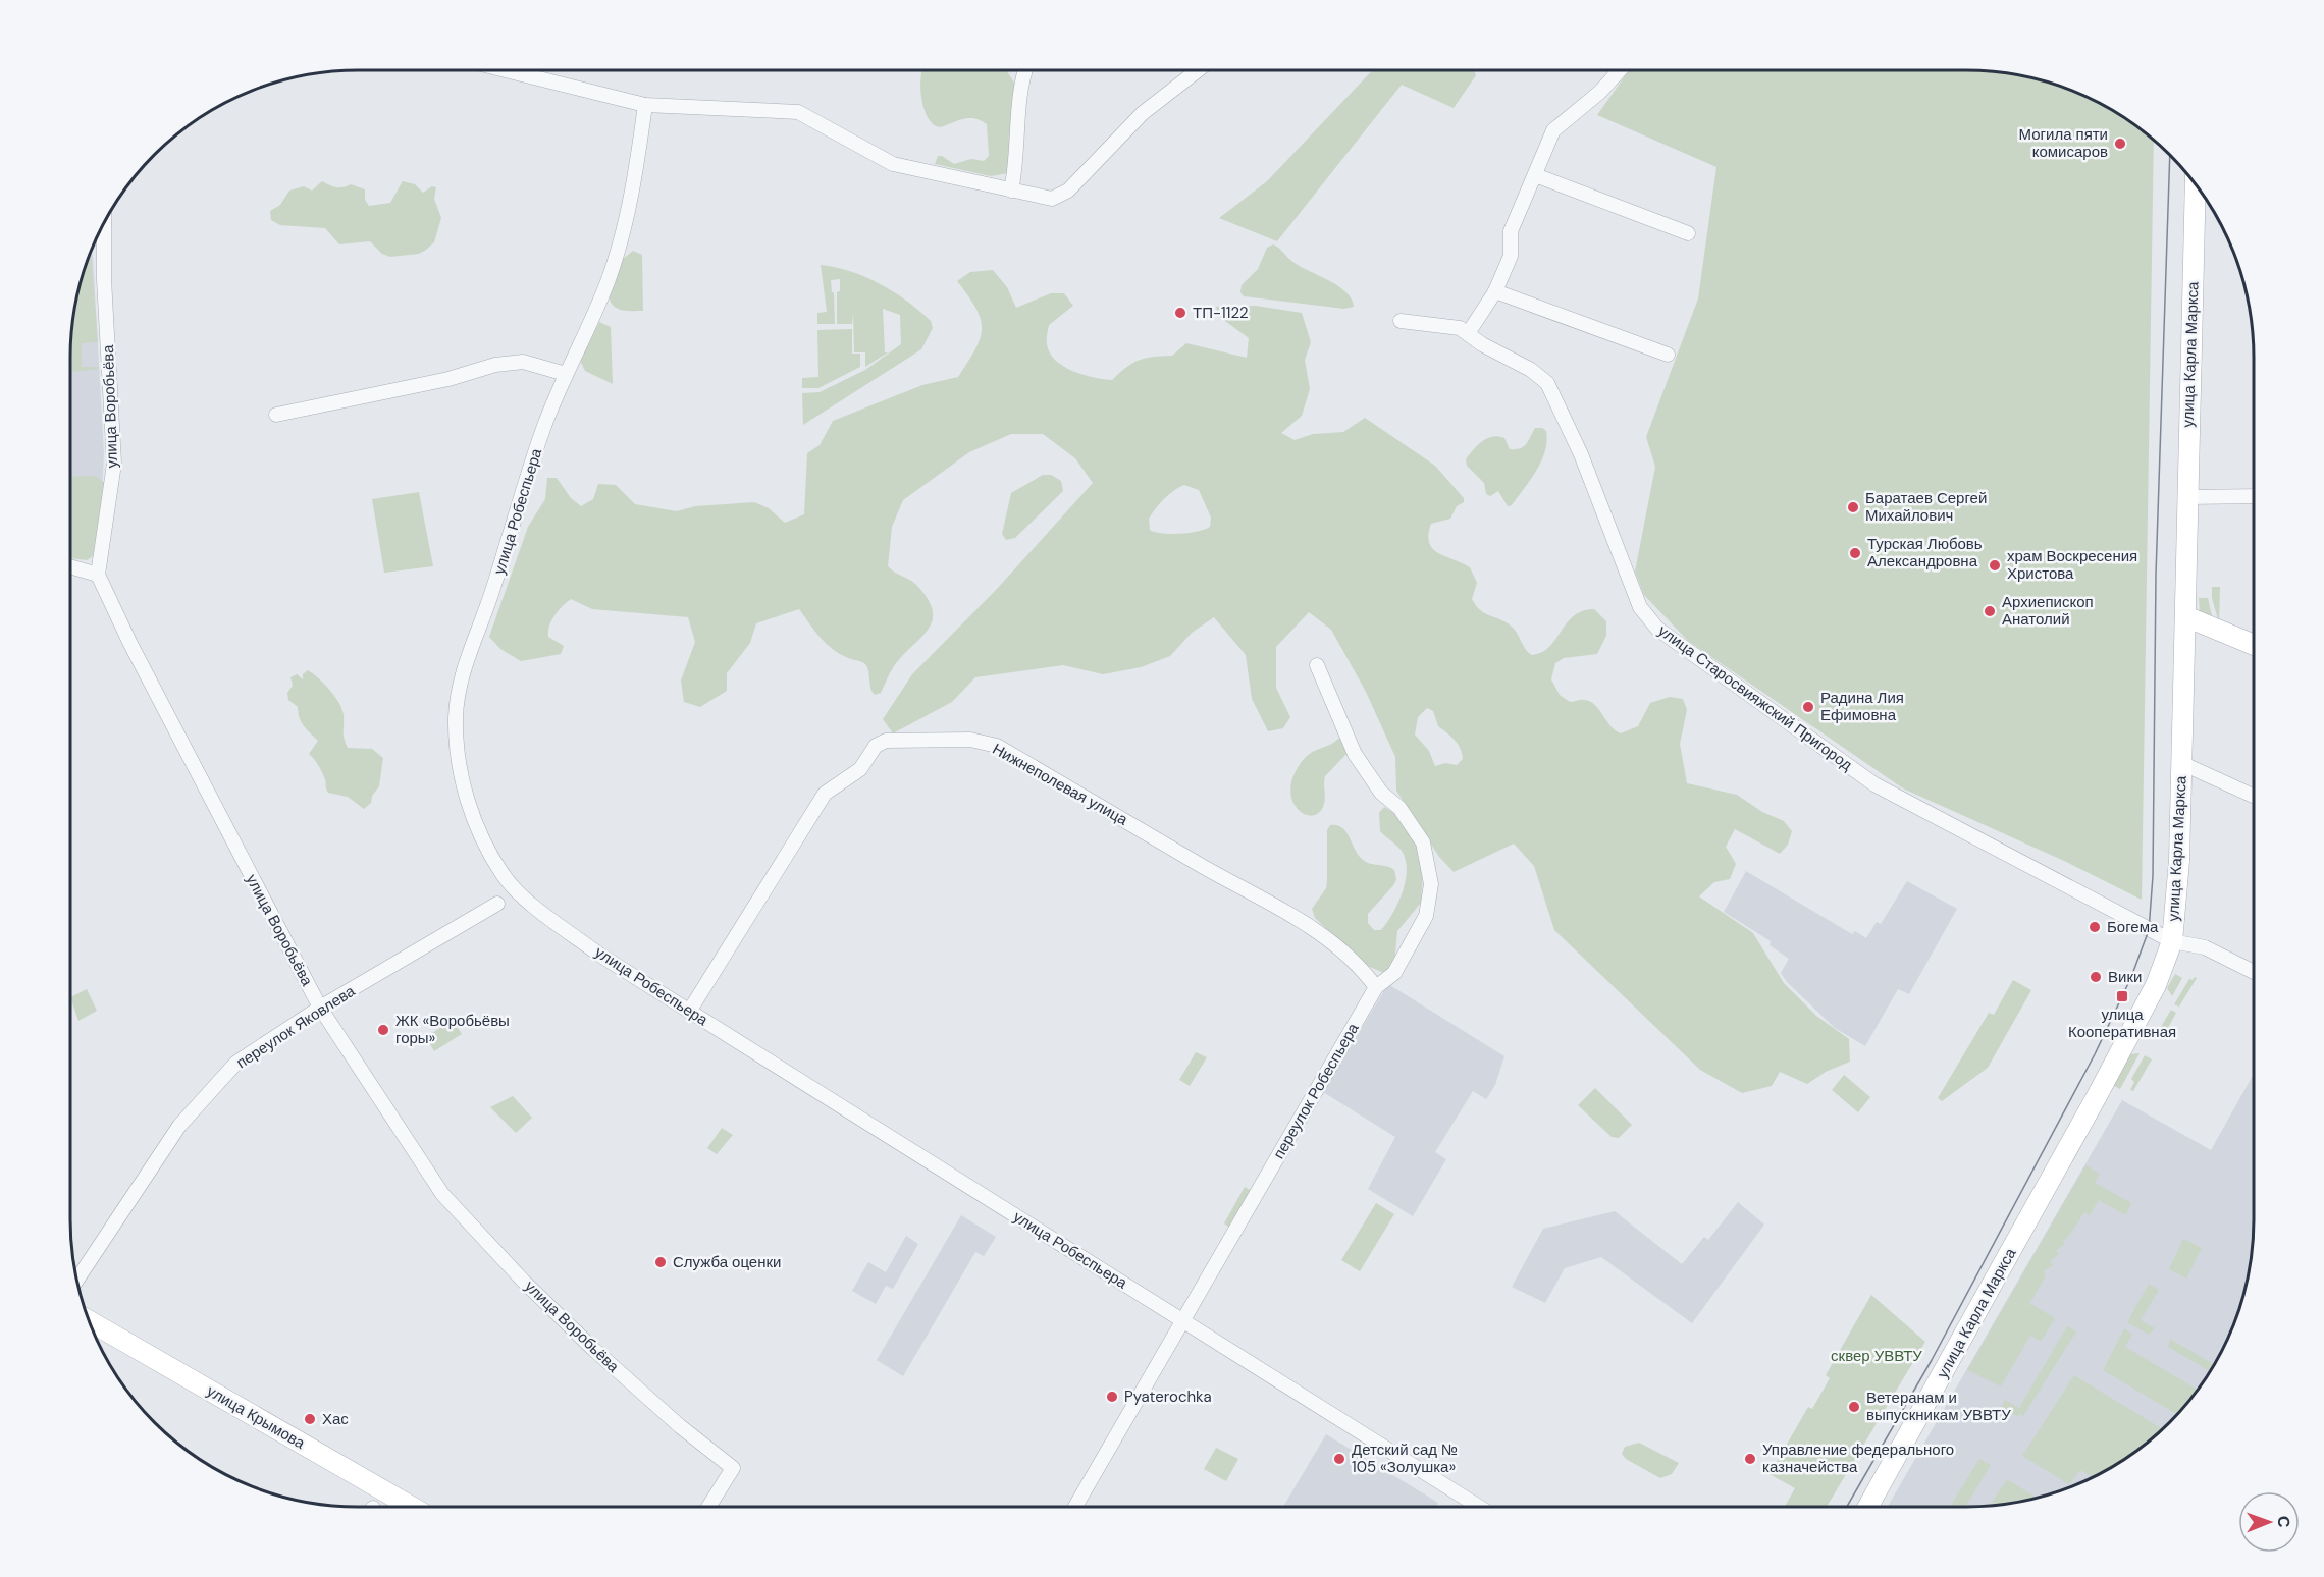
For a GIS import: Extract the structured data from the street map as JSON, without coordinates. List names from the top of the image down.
{
  "streets": {
    "main road": ["улица Карла Маркса", "улица Крымова"],
    "street": [
      "улица Воробьёва",
      "улица Робеспьера",
      "улица Старосвияжский Пригород",
      "Нижнеполевая улица",
      "переулок Яковлева",
      "переулок Робеспьера"
    ]
  },
  "crossings": [
    ["улица Карла Маркса", "улица Старосвияжский Пригород"],
    ["улица Воробьёва", "переулок Яковлева"],
    ["улица Робеспьера", "Нижнеполевая улица"],
    ["улица Робеспьера", "переулок Робеспьера"],
    ["Нижнеполевая улица", "переулок Робеспьера"]
  ],
  "parks": ["сквер УВВТУ"],
  "places": {
    "other": [
      "Могила пяти комисаров",
      "ТП-1122",
      "Баратаев Сергей Михайлович",
      "Турская Любовь Александровна",
      "храм Воскресения Христова",
      "Архиепископ Анатолий",
      "Радина Лия Ефимовна",
      "Богема",
      "Вики",
      "ЖК «Воробьёвы горы»",
      "Служба оценки",
      "Pyaterochka",
      "Ветеранам и выпускникам УВВТУ",
      "Хас",
      "Детский сад № 105 «Золушка»",
      "Управление федерального казначейства"
    ],
    "transit": ["улица Кооперативная"]
  },
  "north": "right"
}
